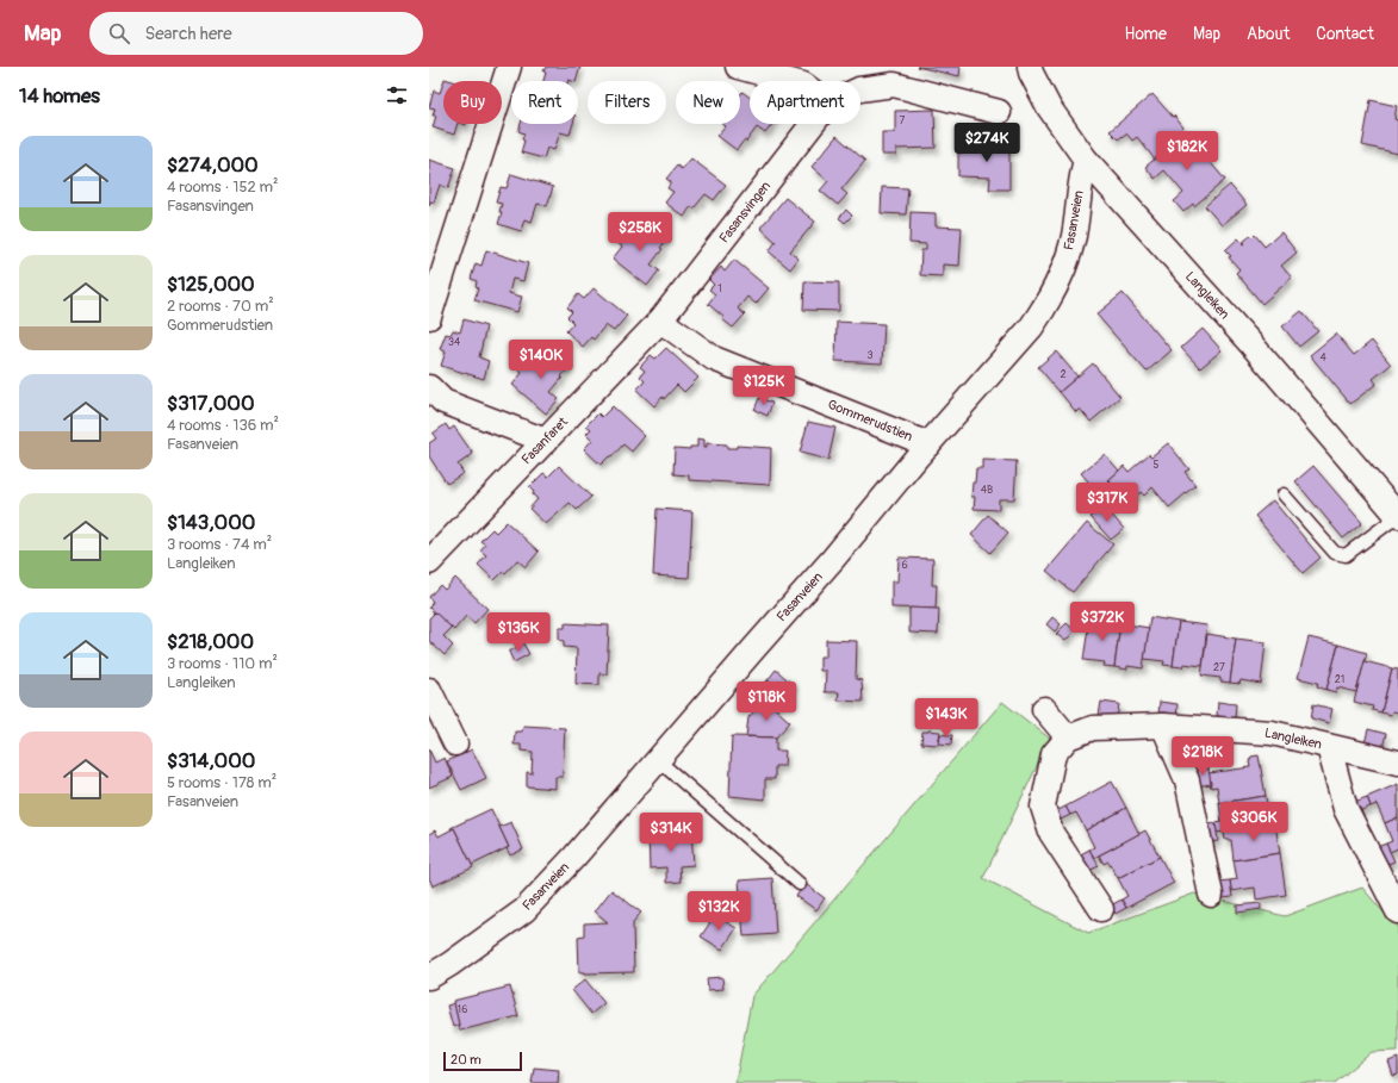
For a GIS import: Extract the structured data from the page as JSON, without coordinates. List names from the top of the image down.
{
  "streets": {
    "street": [
      "Fasansvingen",
      "Fasanveien",
      "Langleiken",
      "Gommerudstien",
      "Fasanfaret"
    ]
  },
  "crossings": [
    ["Fasansvingen", "Gommerudstien"],
    ["Fasansvingen", "Fasanfaret"],
    ["Fasanveien", "Langleiken"],
    ["Fasanveien", "Gommerudstien"],
    ["Gommerudstien", "Fasanfaret"]
  ],
  "house_numbers": [
    "7",
    "1",
    "34",
    "3",
    "4",
    "2",
    "5",
    "4B",
    "6",
    "27",
    "21",
    "16"
  ],
  "scale_bar": "20 m",
  "page": {
    "header": "Map",
    "search": "Search here",
    "nav": [
      "Home",
      "Map",
      "About",
      "Contact"
    ],
    "heading": "14 homes",
    "chip": [
      "Buy",
      "Rent",
      "Filters",
      "New",
      "Apartment"
    ],
    "price": [
      "$274K",
      "$182K",
      "$258K",
      "$140K",
      "$125K",
      "$317K",
      "$372K",
      "$136K",
      "$118K",
      "$143K",
      "$218K",
      "$306K",
      "$314K",
      "$132K"
    ],
    "list": [
      {
        "name": "$274,000",
        "note": "4 rooms · 152 m² · Fasansvingen"
      },
      {
        "name": "$125,000",
        "note": "2 rooms · 70 m² · Gommerudstien"
      },
      {
        "name": "$317,000",
        "note": "4 rooms · 136 m² · Fasanveien"
      },
      {
        "name": "$143,000",
        "note": "3 rooms · 74 m² · Langleiken"
      },
      {
        "name": "$218,000",
        "note": "3 rooms · 110 m² · Langleiken"
      },
      {
        "name": "$314,000",
        "note": "5 rooms · 178 m² · Fasanveien"
      }
    ],
    "scale": "20 m"
  }
}
